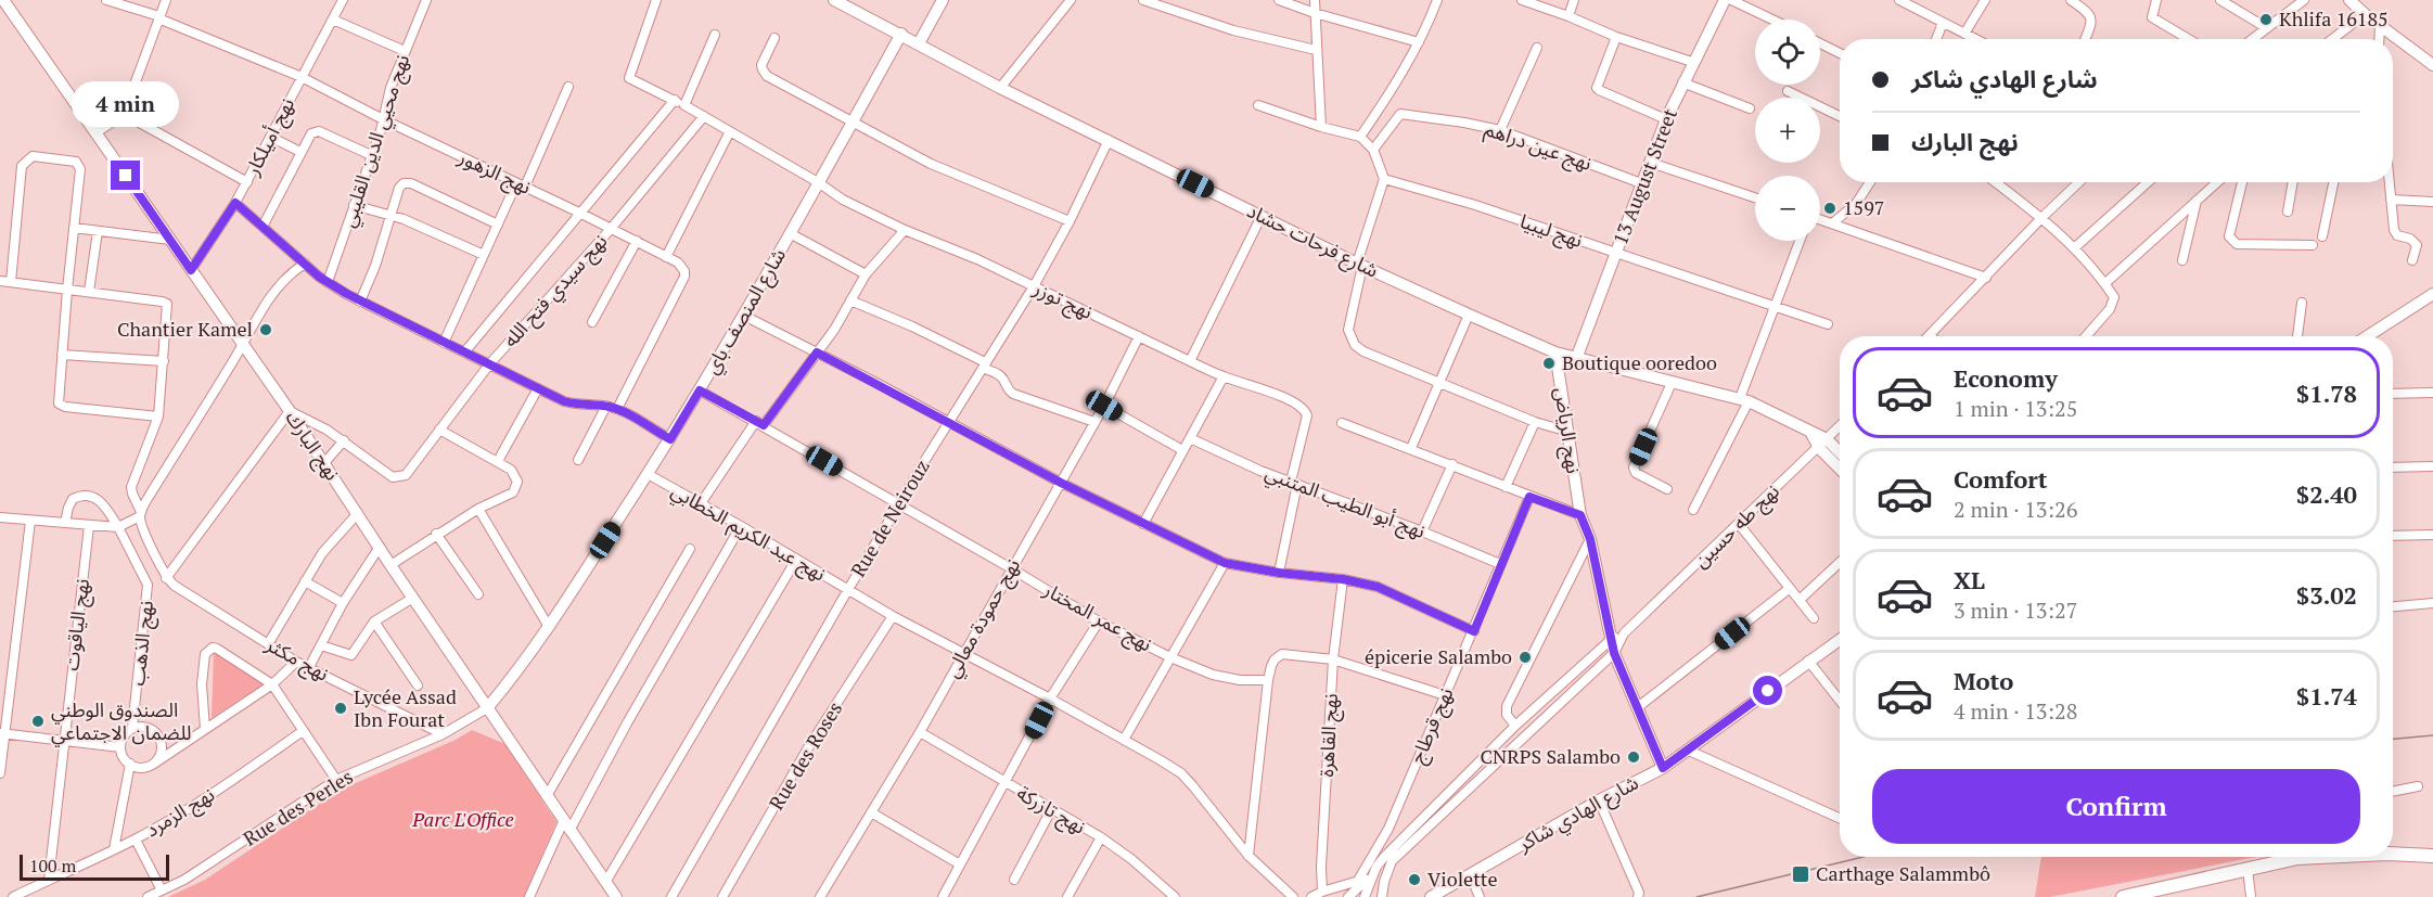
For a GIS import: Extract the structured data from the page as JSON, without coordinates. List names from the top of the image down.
{
  "streets": {
    "street": [
      "نهج أميلكار",
      "نهج محيي الدين القليبي",
      "نهج عين دراهم",
      "نهج الزهور",
      "13 August Street",
      "نهج ليبيا",
      "شارع فرحات حشاد",
      "نهج سيدي فتح الله",
      "نهج توزر",
      "شارع المنصف باي",
      "نهج الرياض",
      "نهج البارك",
      "نهج أبو الطيب المتنبي",
      "Rue de Neirouz",
      "نهج طه حسين",
      "نهج عبد الكريم الخطابي",
      "نهج عمر المختار",
      "نهج حمودة معالي",
      "نهج الياقوت",
      "نهج الذهب",
      "نهج مكثر",
      "نهج قرطاج",
      "نهج القاهرة",
      "Rue des Roses",
      "Rue des Perles",
      "نهج تازركة",
      "نهج الزمرد",
      "شارع الهادي شاكر"
    ]
  },
  "crossings": [
    ["نهج أميلكار", "نهج الزهور"],
    ["نهج أميلكار", "نهج البارك"],
    ["نهج محيي الدين القليبي", "نهج الزهور"],
    ["نهج عين دراهم", "13 August Street"],
    ["نهج الزهور", "نهج سيدي فتح الله"],
    ["13 August Street", "نهج ليبيا"],
    ["13 August Street", "شارع فرحات حشاد"],
    ["شارع فرحات حشاد", "شارع المنصف باي"],
    ["شارع فرحات حشاد", "نهج الرياض"],
    ["شارع فرحات حشاد", "Rue de Neirouz"],
    ["شارع فرحات حشاد", "نهج طه حسين"],
    ["نهج سيدي فتح الله", "نهج توزر"],
    ["نهج توزر", "شارع المنصف باي"],
    ["نهج توزر", "نهج أبو الطيب المتنبي"],
    ["نهج توزر", "Rue de Neirouz"],
    ["نهج توزر", "نهج حمودة معالي"],
    ["شارع المنصف باي", "نهج البارك"],
    ["شارع المنصف باي", "نهج عبد الكريم الخطابي"],
    ["شارع المنصف باي", "نهج عمر المختار"],
    ["شارع المنصف باي", "Rue des Perles"],
    ["نهج الرياض", "نهج طه حسين"],
    ["نهج الرياض", "شارع الهادي شاكر"],
    ["نهج البارك", "Rue des Perles"],
    ["نهج أبو الطيب المتنبي", "نهج قرطاج"],
    ["Rue de Neirouz", "نهج عبد الكريم الخطابي"],
    ["Rue de Neirouz", "نهج عمر المختار"],
    ["نهج عبد الكريم الخطابي", "نهج حمودة معالي"],
    ["نهج عبد الكريم الخطابي", "Rue des Roses"],
    ["نهج عمر المختار", "نهج حمودة معالي"],
    ["نهج حمودة معالي", "نهج تازركة"],
    ["نهج الياقوت", "نهج الزمرد"],
    ["نهج مكثر", "Rue des Perles"]
  ],
  "parks": ["Parc L'Office"],
  "places": {
    "other": [
      "Khlifa 16185",
      "1597",
      "Chantier Kamel",
      "Boutique ooredoo",
      "épicerie Salambo",
      "Lycée Assad Ibn Fourat",
      "الصندوق الوطني للضمان الاجتماعي",
      "CNRPS Salambo",
      "Violette"
    ],
    "transit": ["Carthage Salammbô"]
  },
  "scale_bar": "100 m",
  "page": {
    "map_buttons": ["+", "−"],
    "banner": ["شارع الهادي شاكر", "نهج البارك"],
    "bubble": "4 min",
    "list": [
      {
        "name": "Economy",
        "note": "1 min · 13:25",
        "value": "$1.78"
      },
      {
        "name": "Comfort",
        "note": "2 min · 13:26",
        "value": "$2.40"
      },
      {
        "name": "XL",
        "note": "3 min · 13:27",
        "value": "$3.02"
      },
      {
        "name": "Moto",
        "note": "4 min · 13:28",
        "value": "$1.74"
      }
    ],
    "buttons": "Confirm",
    "scale": "100 m"
  }
}
